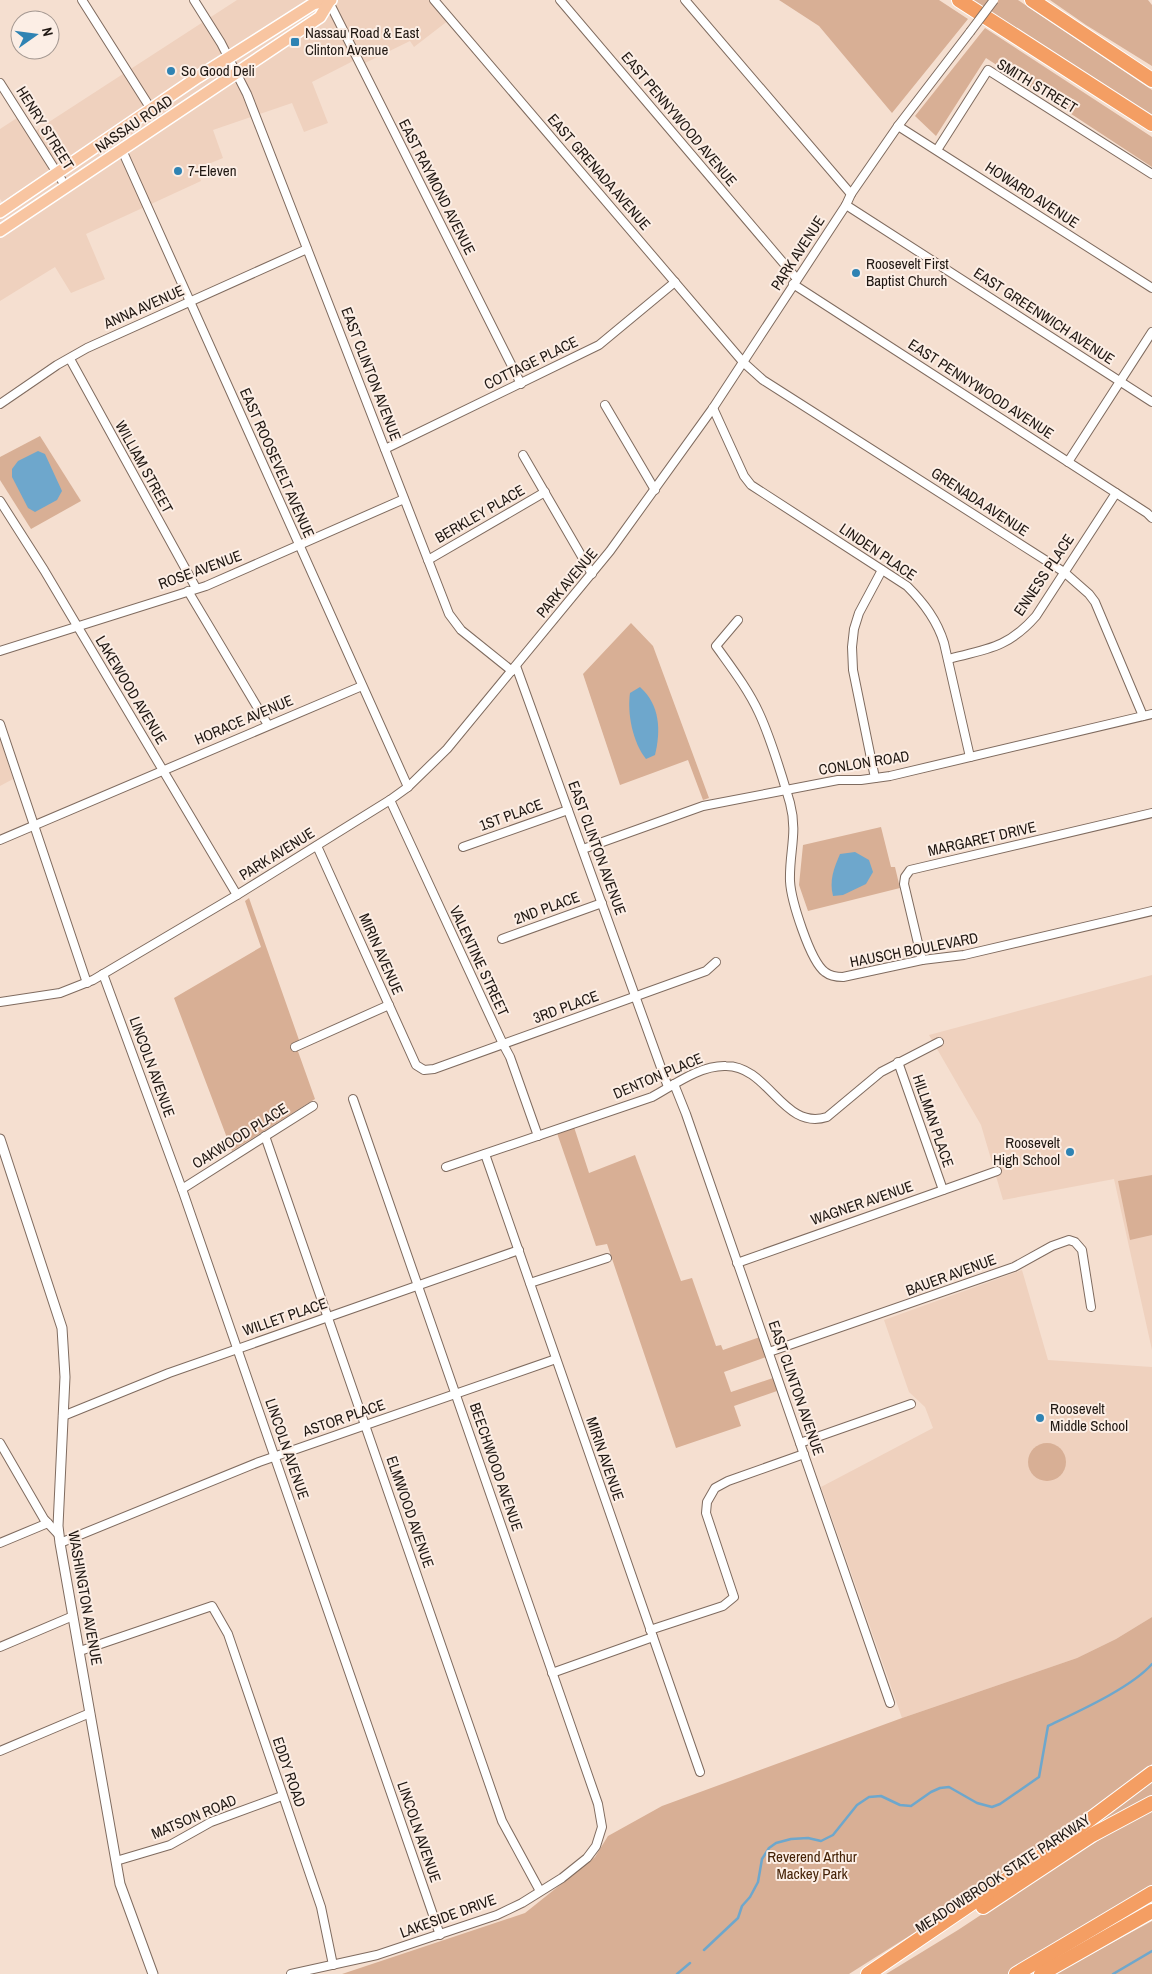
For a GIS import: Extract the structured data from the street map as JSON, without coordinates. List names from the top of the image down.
{
  "streets": {
    "highway": ["MEADOWBROOK STATE PARKWAY"],
    "main road": ["NASSAU ROAD"],
    "street": [
      "SMITH STREET",
      "EAST PENNYWOOD AVENUE",
      "HENRY STREET",
      "EAST GRENADA AVENUE",
      "EAST RAYMOND AVENUE",
      "HOWARD AVENUE",
      "PARK AVENUE",
      "ANNA AVENUE",
      "EAST GREENWICH AVENUE",
      "COTTAGE PLACE",
      "EAST CLINTON AVENUE",
      "EAST ROOSEVELT AVENUE",
      "WILLIAM STREET",
      "GRENADA AVENUE",
      "BERKLEY PLACE",
      "LINDEN PLACE",
      "ROSE AVENUE",
      "ENNESS PLACE",
      "LAKEWOOD AVENUE",
      "HORACE AVENUE",
      "CONLON ROAD",
      "1ST PLACE",
      "MARGARET DRIVE",
      "2ND PLACE",
      "HAUSCH BOULEVARD",
      "MIRIN AVENUE",
      "VALENTINE STREET",
      "3RD PLACE",
      "LINCOLN AVENUE",
      "DENTON PLACE",
      "HILLMAN PLACE",
      "OAKWOOD PLACE",
      "WAGNER AVENUE",
      "BAUER AVENUE",
      "WILLET PLACE",
      "ASTOR PLACE",
      "BEECHWOOD AVENUE",
      "ELMWOOD AVENUE",
      "WASHINGTON AVENUE",
      "EDDY ROAD",
      "MATSON ROAD",
      "LAKESIDE DRIVE"
    ]
  },
  "crossings": [
    ["SMITH STREET", "HOWARD AVENUE"],
    ["EAST PENNYWOOD AVENUE", "PARK AVENUE"],
    ["EAST PENNYWOOD AVENUE", "ENNESS PLACE"],
    ["NASSAU ROAD", "HENRY STREET"],
    ["NASSAU ROAD", "EAST RAYMOND AVENUE"],
    ["NASSAU ROAD", "EAST CLINTON AVENUE"],
    ["NASSAU ROAD", "EAST ROOSEVELT AVENUE"],
    ["EAST GRENADA AVENUE", "PARK AVENUE"],
    ["EAST GRENADA AVENUE", "COTTAGE PLACE"],
    ["EAST GRENADA AVENUE", "GRENADA AVENUE"],
    ["EAST RAYMOND AVENUE", "COTTAGE PLACE"],
    ["HOWARD AVENUE", "PARK AVENUE"],
    ["PARK AVENUE", "EAST GREENWICH AVENUE"],
    ["PARK AVENUE", "EAST CLINTON AVENUE"],
    ["PARK AVENUE", "EAST ROOSEVELT AVENUE"],
    ["PARK AVENUE", "GRENADA AVENUE"],
    ["PARK AVENUE", "LINDEN PLACE"],
    ["PARK AVENUE", "LAKEWOOD AVENUE"],
    ["PARK AVENUE", "MIRIN AVENUE"],
    ["PARK AVENUE", "VALENTINE STREET"],
    ["PARK AVENUE", "LINCOLN AVENUE"],
    ["ANNA AVENUE", "EAST CLINTON AVENUE"],
    ["ANNA AVENUE", "EAST ROOSEVELT AVENUE"],
    ["ANNA AVENUE", "WILLIAM STREET"],
    ["COTTAGE PLACE", "EAST CLINTON AVENUE"],
    ["EAST CLINTON AVENUE", "BERKLEY PLACE"],
    ["EAST CLINTON AVENUE", "ROSE AVENUE"],
    ["EAST CLINTON AVENUE", "CONLON ROAD"],
    ["EAST CLINTON AVENUE", "1ST PLACE"],
    ["EAST CLINTON AVENUE", "2ND PLACE"],
    ["EAST CLINTON AVENUE", "3RD PLACE"],
    ["EAST CLINTON AVENUE", "DENTON PLACE"],
    ["EAST CLINTON AVENUE", "WAGNER AVENUE"],
    ["EAST CLINTON AVENUE", "BAUER AVENUE"],
    ["EAST ROOSEVELT AVENUE", "ROSE AVENUE"],
    ["EAST ROOSEVELT AVENUE", "HORACE AVENUE"],
    ["WILLIAM STREET", "ROSE AVENUE"],
    ["GRENADA AVENUE", "ENNESS PLACE"],
    ["GRENADA AVENUE", "CONLON ROAD"],
    ["LINDEN PLACE", "ENNESS PLACE"],
    ["LINDEN PLACE", "CONLON ROAD"],
    ["ROSE AVENUE", "LAKEWOOD AVENUE"],
    ["LAKEWOOD AVENUE", "HORACE AVENUE"],
    ["CONLON ROAD", "HAUSCH BOULEVARD"],
    ["MARGARET DRIVE", "HAUSCH BOULEVARD"],
    ["MIRIN AVENUE", "3RD PLACE"],
    ["MIRIN AVENUE", "DENTON PLACE"],
    ["MIRIN AVENUE", "WILLET PLACE"],
    ["MIRIN AVENUE", "ASTOR PLACE"],
    ["VALENTINE STREET", "3RD PLACE"],
    ["VALENTINE STREET", "DENTON PLACE"],
    ["LINCOLN AVENUE", "OAKWOOD PLACE"],
    ["LINCOLN AVENUE", "WILLET PLACE"],
    ["LINCOLN AVENUE", "ASTOR PLACE"],
    ["LINCOLN AVENUE", "LAKESIDE DRIVE"],
    ["DENTON PLACE", "HILLMAN PLACE"],
    ["HILLMAN PLACE", "WAGNER AVENUE"],
    ["OAKWOOD PLACE", "ELMWOOD AVENUE"],
    ["WILLET PLACE", "BEECHWOOD AVENUE"],
    ["WILLET PLACE", "ELMWOOD AVENUE"],
    ["WILLET PLACE", "WASHINGTON AVENUE"],
    ["ASTOR PLACE", "BEECHWOOD AVENUE"],
    ["ASTOR PLACE", "ELMWOOD AVENUE"],
    ["ASTOR PLACE", "WASHINGTON AVENUE"],
    ["BEECHWOOD AVENUE", "LAKESIDE DRIVE"],
    ["ELMWOOD AVENUE", "LAKESIDE DRIVE"],
    ["WASHINGTON AVENUE", "EDDY ROAD"],
    ["WASHINGTON AVENUE", "MATSON ROAD"],
    ["EDDY ROAD", "MATSON ROAD"],
    ["EDDY ROAD", "LAKESIDE DRIVE"]
  ],
  "parks": ["Reverend Arthur Mackey Park"],
  "places": {
    "transit": ["Nassau Road & East Clinton Avenue"],
    "other": [
      "So Good Deli",
      "7-Eleven",
      "Roosevelt First Baptist Church",
      "Roosevelt High School",
      "Roosevelt Middle School"
    ]
  },
  "north": "right"
}
